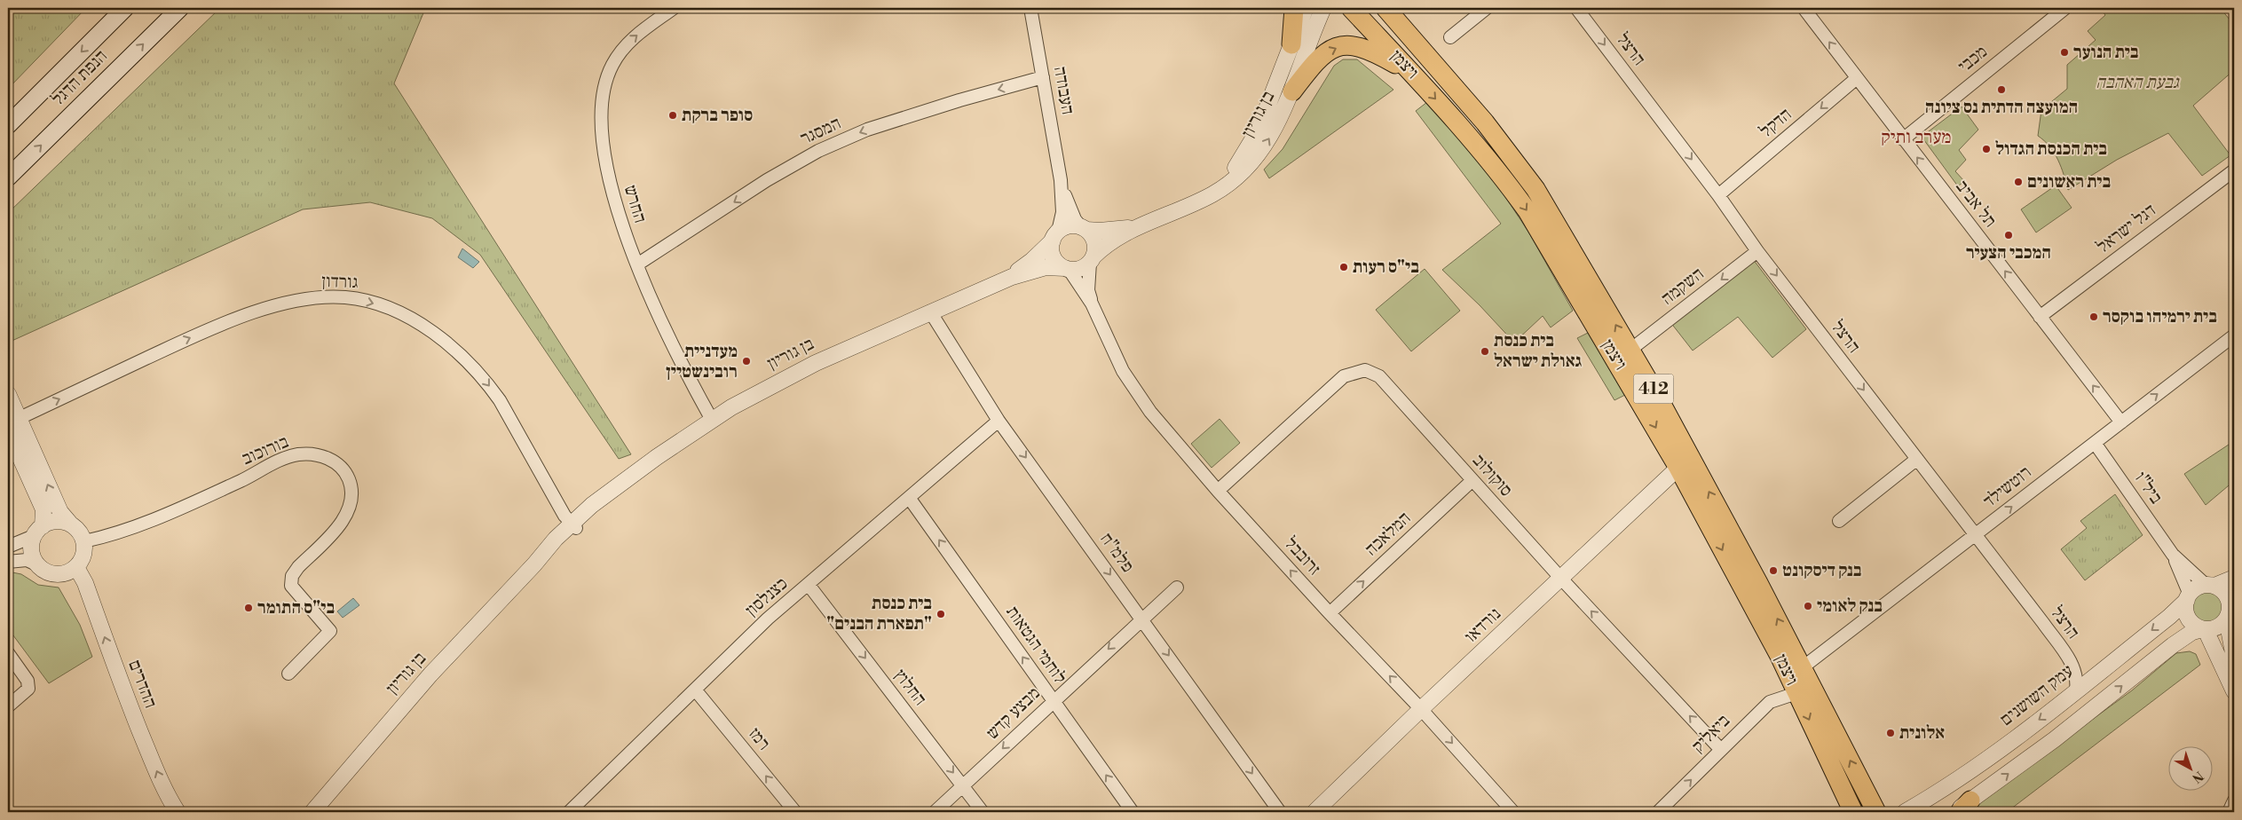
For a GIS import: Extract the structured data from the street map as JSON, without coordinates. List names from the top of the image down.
{
  "streets": {
    "main road": ["ויצמן", "הנפת הדגל", "412"],
    "street": [
      "הרצל",
      "מכבי",
      "העבודה",
      "בן גוריון",
      "הדקל",
      "המסגר",
      "החרש",
      "תל אביב",
      "דגל ישראל",
      "גורדון",
      "השקמה",
      "בורוכוב",
      "סוקולוב",
      "רוטשילד",
      "ביל\"ו",
      "המלאכה",
      "פלמ\"ח",
      "זרובבל",
      "כצנלסון",
      "נורדאו",
      "לוחמי הגטאות",
      "ההדרים",
      "החלוץ",
      "עמק השושנים",
      "מבצע קדש",
      "ביאליק",
      "רמז"
    ]
  },
  "crossings": [
    ["הרצל", "הדקל"],
    ["הרצל", "השקמה"],
    ["הרצל", "רוטשילד"],
    ["הרצל", "עמק השושנים"],
    ["מכבי", "תל אביב"],
    ["ויצמן", "השקמה"],
    ["ויצמן", "רוטשילד"],
    ["ויצמן", "נורדאו"],
    ["ויצמן", "ביאליק"],
    ["העבודה", "בן גוריון"],
    ["העבודה", "המסגר"],
    ["העבודה", "זרובבל"],
    ["בן גוריון", "החרש"],
    ["בן גוריון", "גורדון"],
    ["בן גוריון", "פלמ\"ח"],
    ["בן גוריון", "זרובבל"],
    ["הדקל", "תל אביב"],
    ["המסגר", "החרש"],
    ["תל אביב", "דגל ישראל"],
    ["תל אביב", "רוטשילד"],
    ["בורוכוב", "ההדרים"],
    ["סוקולוב", "המלאכה"],
    ["סוקולוב", "זרובבל"],
    ["סוקולוב", "נורדאו"],
    ["סוקולוב", "ביאליק"],
    ["רוטשילד", "ביל\"ו"],
    ["ביל\"ו", "עמק השושנים"],
    ["המלאכה", "זרובבל"],
    ["פלמ\"ח", "כצנלסון"],
    ["פלמ\"ח", "מבצע קדש"],
    ["זרובבל", "נורדאו"],
    ["כצנלסון", "לוחמי הגטאות"],
    ["כצנלסון", "החלוץ"],
    ["כצנלסון", "רמז"],
    ["לוחמי הגטאות", "מבצע קדש"],
    ["החלוץ", "מבצע קדש"]
  ],
  "one_way": [
    "הרצל",
    "הדקל",
    "המסגר",
    "החרש",
    "תל אביב",
    "גורדון",
    "השקמה",
    "רוטשילד",
    "המלאכה",
    "פלמ\"ח",
    "לוחמי הגטאות",
    "ההדרים",
    "החלוץ",
    "מבצע קדש",
    "ביאליק",
    "רמז"
  ],
  "districts": ["מערב ותיק"],
  "parks": ["גבעת האהבה"],
  "places": [
    "בית הנוער",
    "המועצה הדתית נס ציונה",
    "סופר ברקת",
    "בית הכנסת הגדול",
    "בית ראשונים",
    "המכבי הצעיר",
    "בי\"ס רעות",
    "בית ירמיהו בוקסר",
    "בית כנסת גאולת ישראל",
    "מעדניית רובינשטיין",
    "בנק דיסקונט",
    "בנק לאומי",
    "בי\"ס התומר",
    "בית כנסת \"תפארת הבנים\"",
    "אלונית"
  ],
  "north": "bottom right"
}
